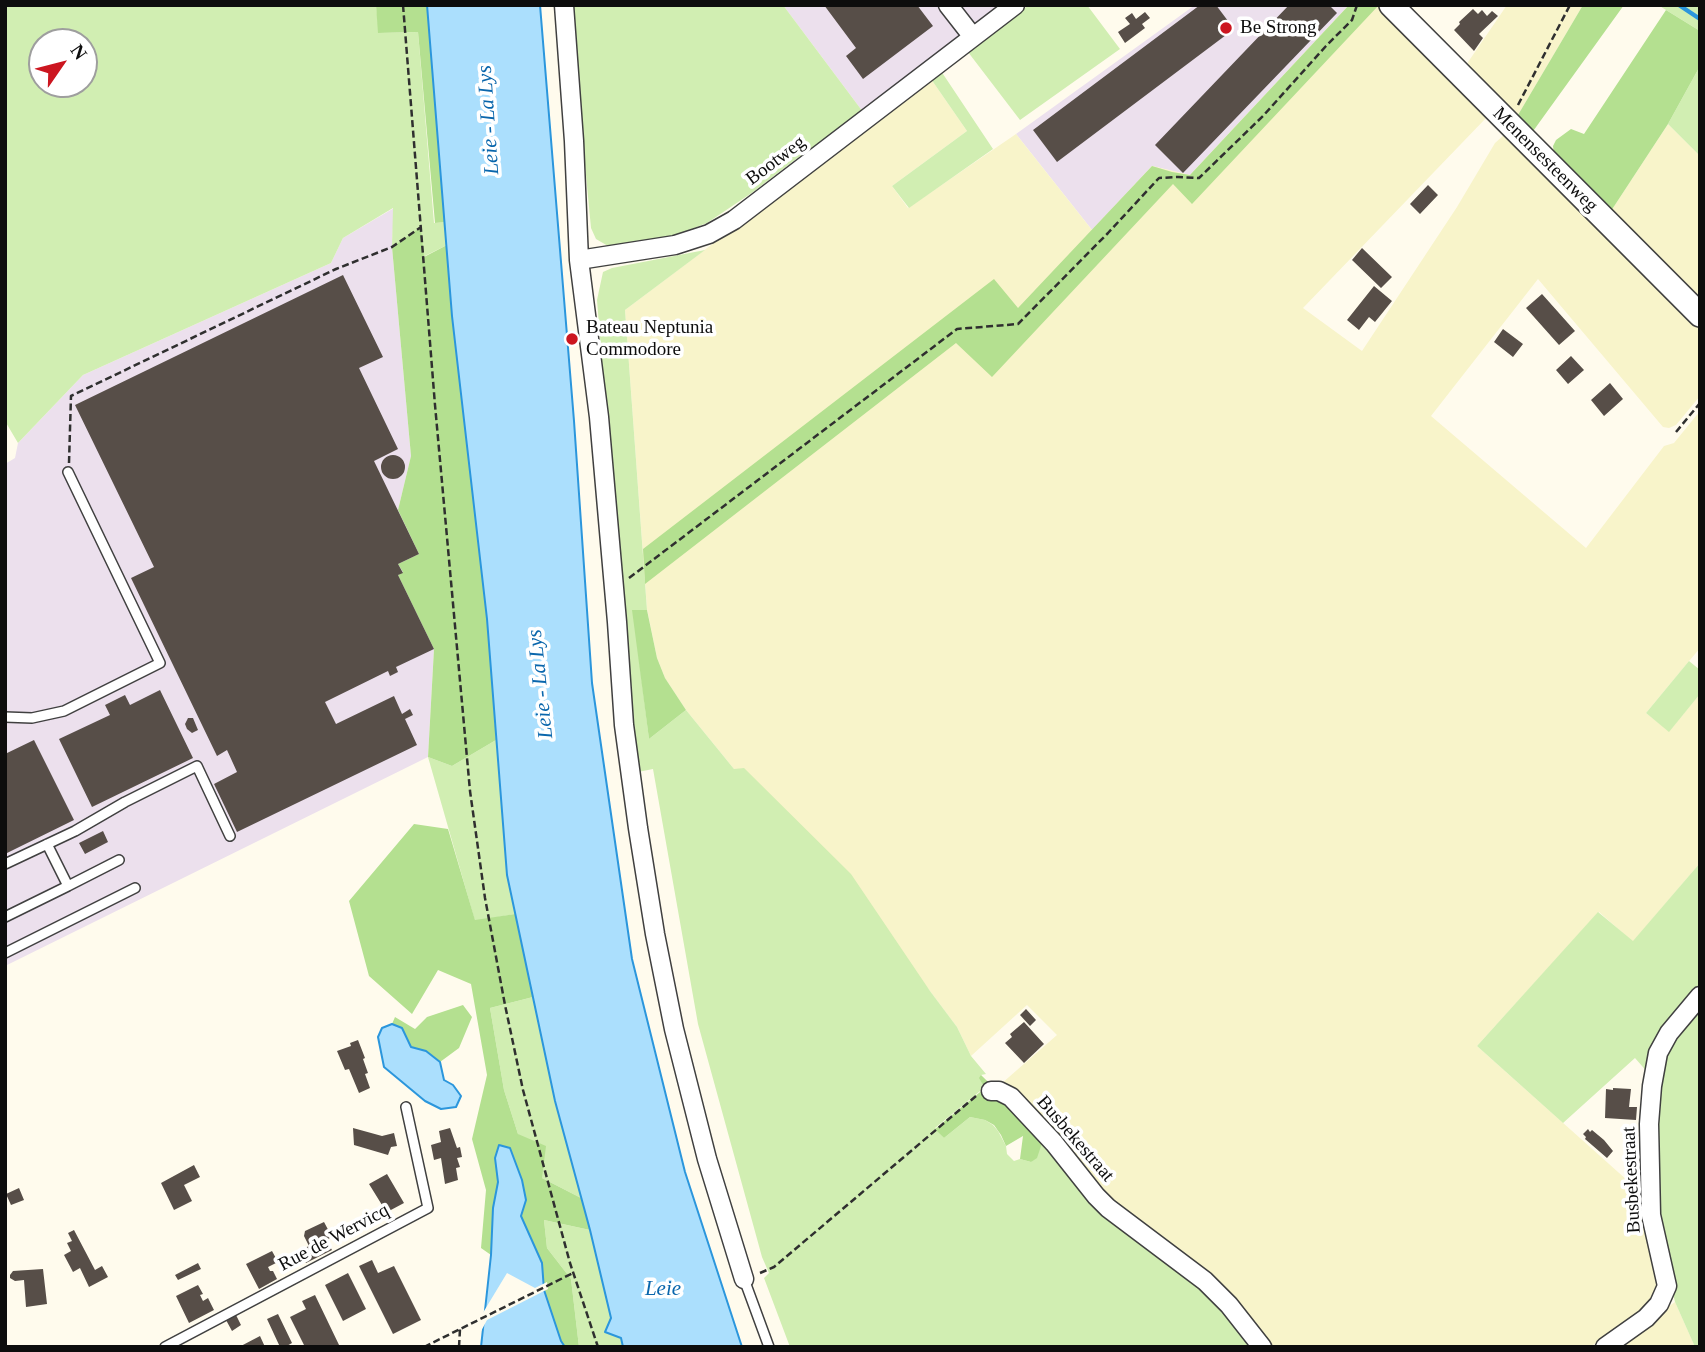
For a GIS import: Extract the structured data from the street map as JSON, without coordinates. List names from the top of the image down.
{
  "streets": {
    "street": ["Menensesteenweg", "Bootweg", "Busbekestraat"],
    "lane": ["Rue de Wervicq"]
  },
  "water": ["Leie - La Lys", "Leie"],
  "places": ["Be Strong", "Bateau Neptunia Commodore"],
  "north": "top right"
}
